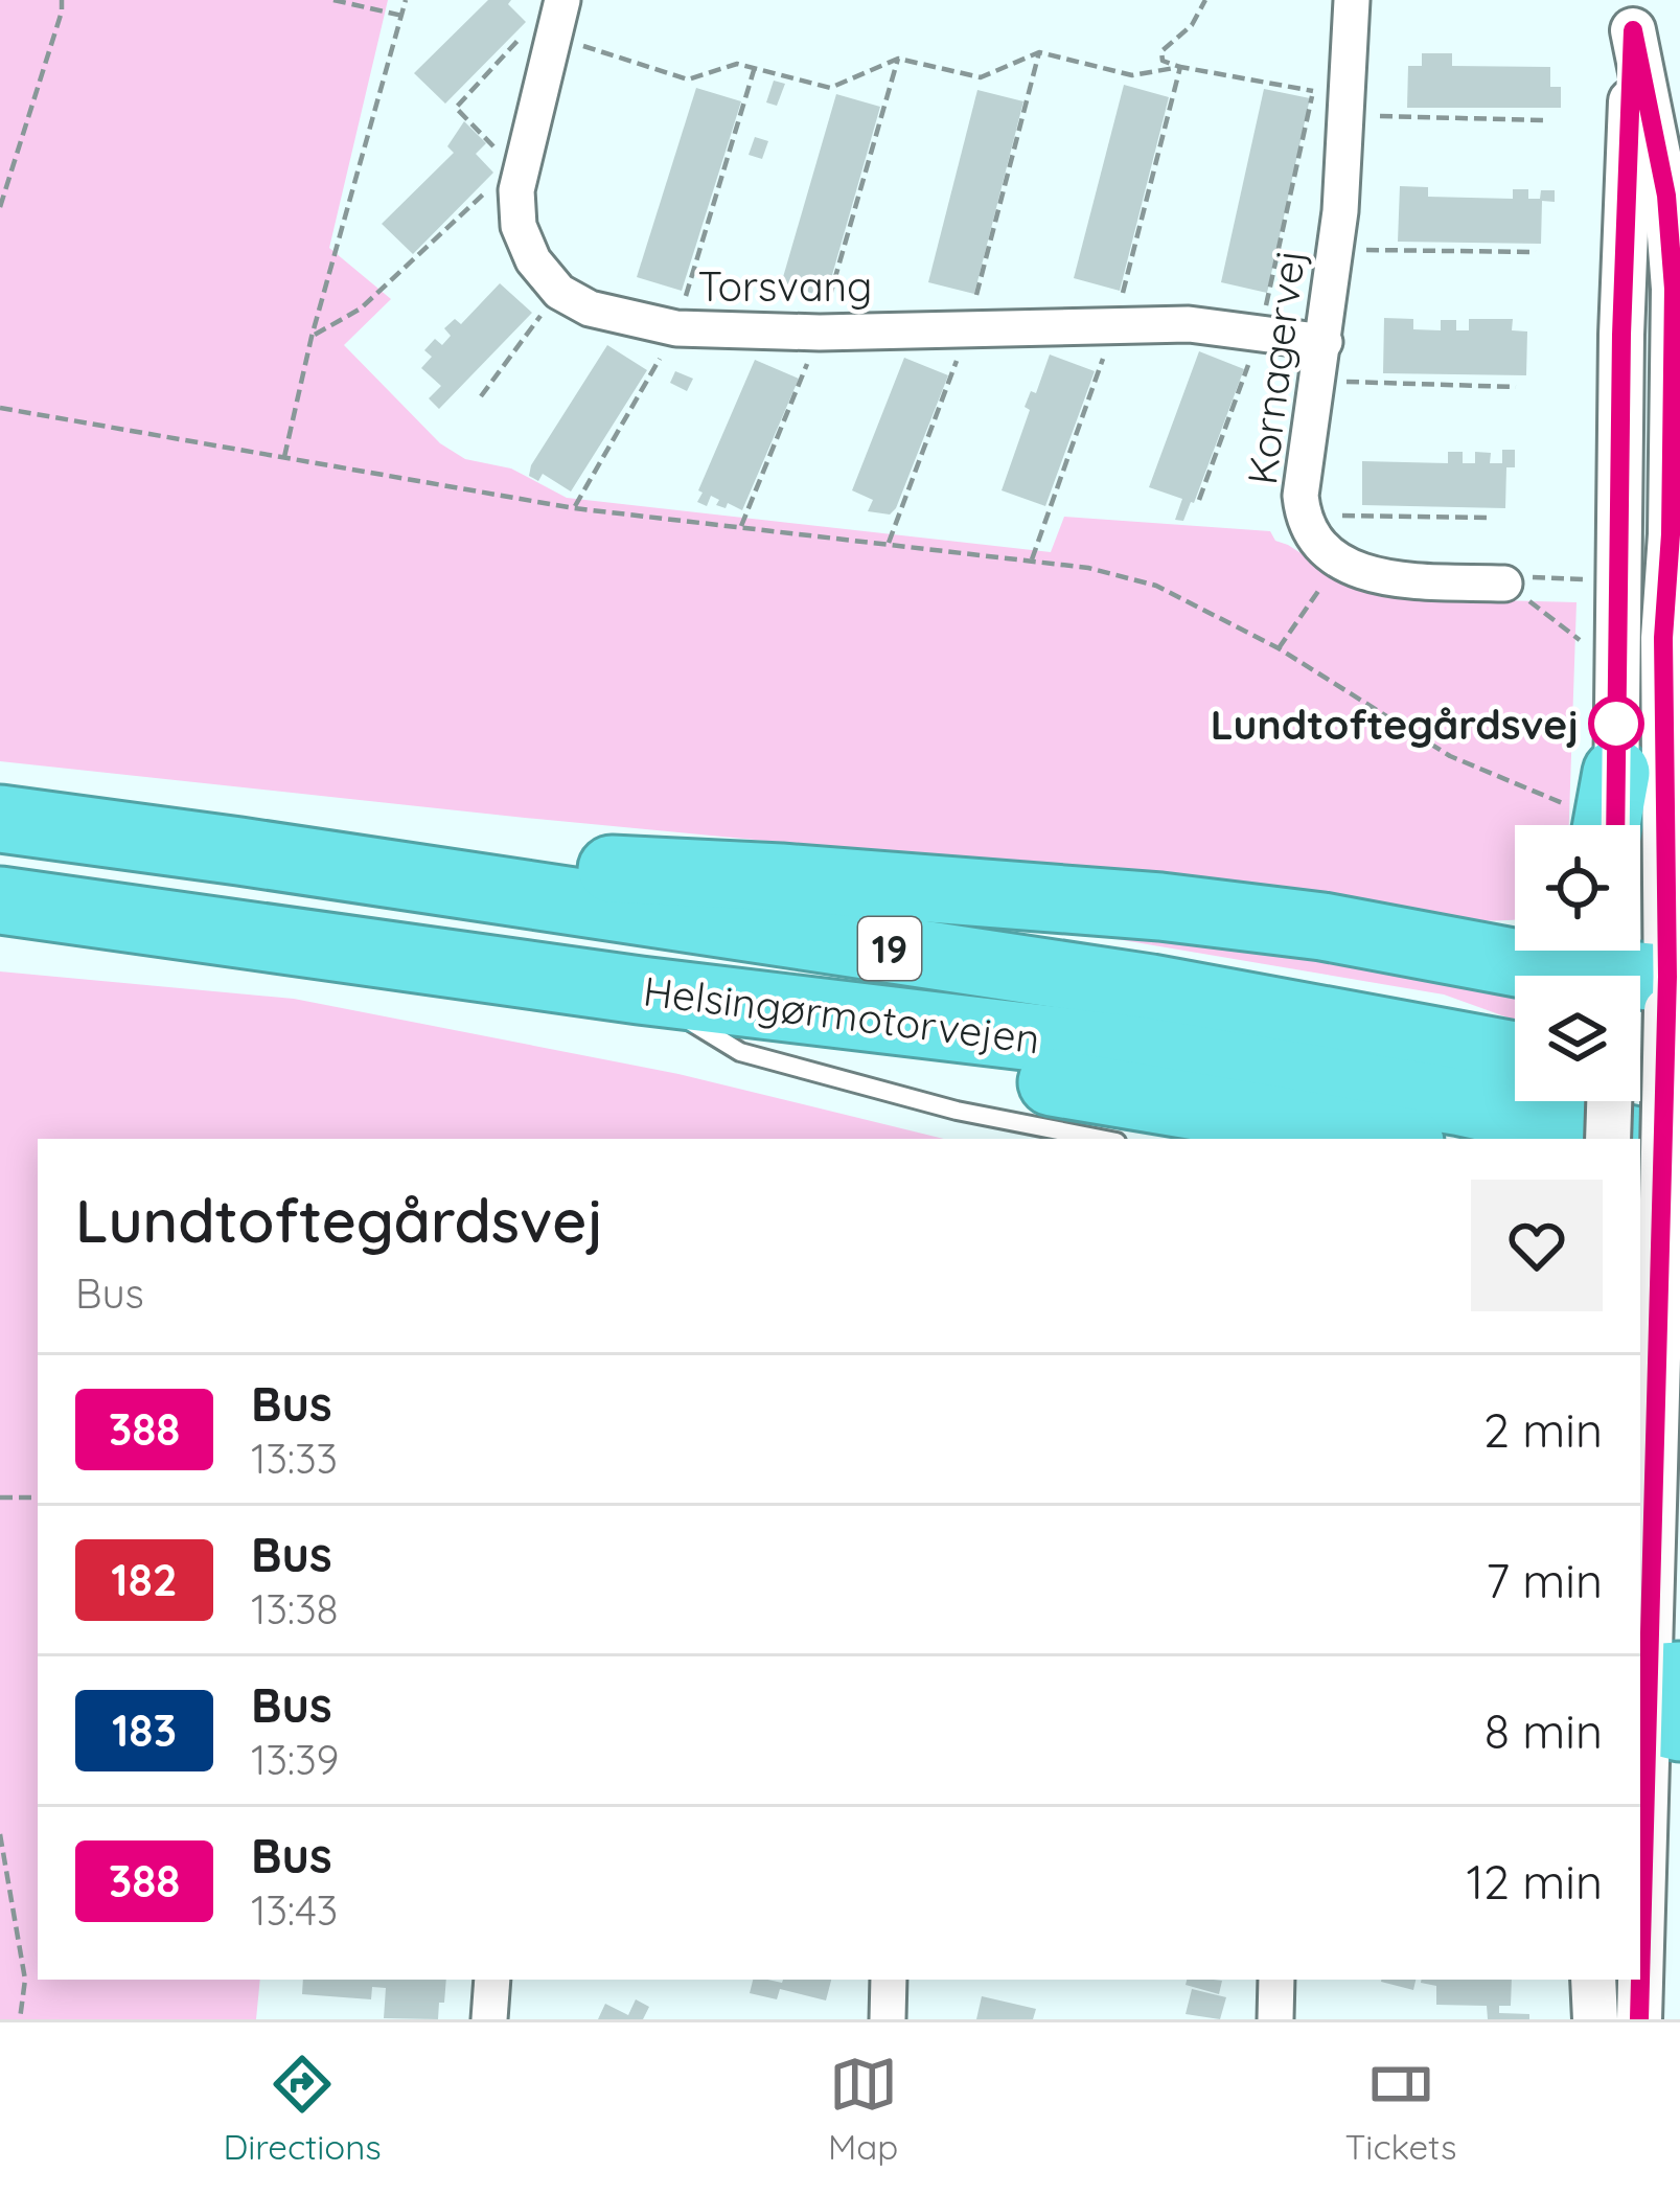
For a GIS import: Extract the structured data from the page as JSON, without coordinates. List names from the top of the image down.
{
  "streets": {
    "highway": ["19", "Helsingørmotorvejen"],
    "street": ["Torsvang", "Kornagervej"]
  },
  "crossings": [
    ["Torsvang", "Kornagervej"]
  ],
  "places": ["Lundtoftegårdsvej"],
  "lines": ["bus line 388"],
  "page": {
    "heading": ["Lundtoftegårdsvej", "Bus"],
    "list": [
      {
        "mark": "388",
        "name": "Bus",
        "note": "13:33",
        "value": "2 min"
      },
      {
        "mark": "182",
        "name": "Bus",
        "note": "13:38",
        "value": "7 min"
      },
      {
        "mark": "183",
        "name": "Bus",
        "note": "13:39",
        "value": "8 min"
      },
      {
        "mark": "388",
        "name": "Bus",
        "note": "13:43",
        "value": "12 min"
      }
    ],
    "tabs": ["Directions", "Map", "Tickets"]
  }
}
